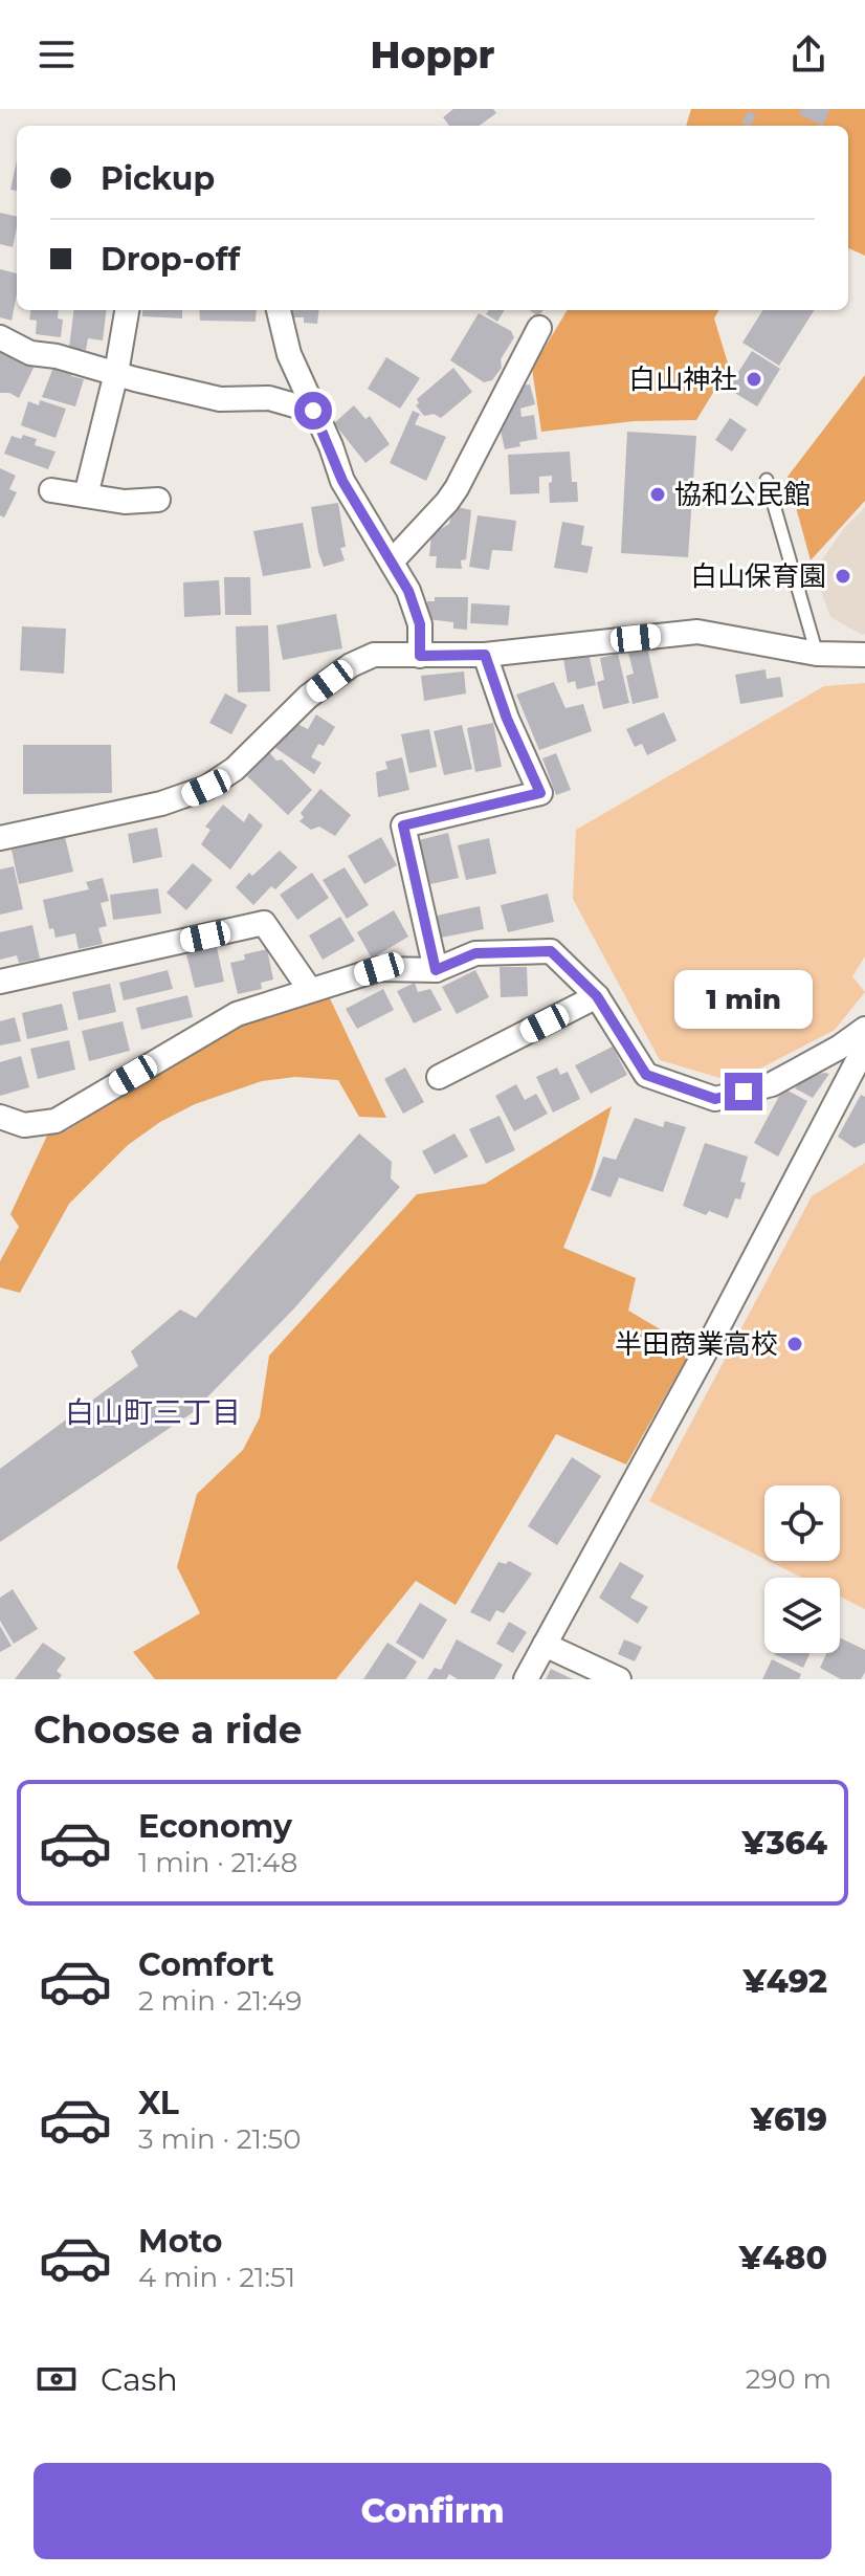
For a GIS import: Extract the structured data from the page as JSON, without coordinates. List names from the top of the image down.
{
  "districts": ["白山町三丁目"],
  "places": [
    "白山神社",
    "協和公民館",
    "白山保育園",
    "半田商業高校"
  ],
  "page": {
    "header": "Hoppr",
    "banner": ["Pickup", "Drop-off"],
    "bubble": "1 min",
    "heading": "Choose a ride",
    "list": [
      {
        "name": "Economy",
        "note": "1 min · 21:48",
        "value": "¥364"
      },
      {
        "name": "Comfort",
        "note": "2 min · 21:49",
        "value": "¥492"
      },
      {
        "name": "XL",
        "note": "3 min · 21:50",
        "value": "¥619"
      },
      {
        "name": "Moto",
        "note": "4 min · 21:51",
        "value": "¥480"
      }
    ],
    "pay": ["Cash", "290 m"],
    "buttons": "Confirm"
  }
}
